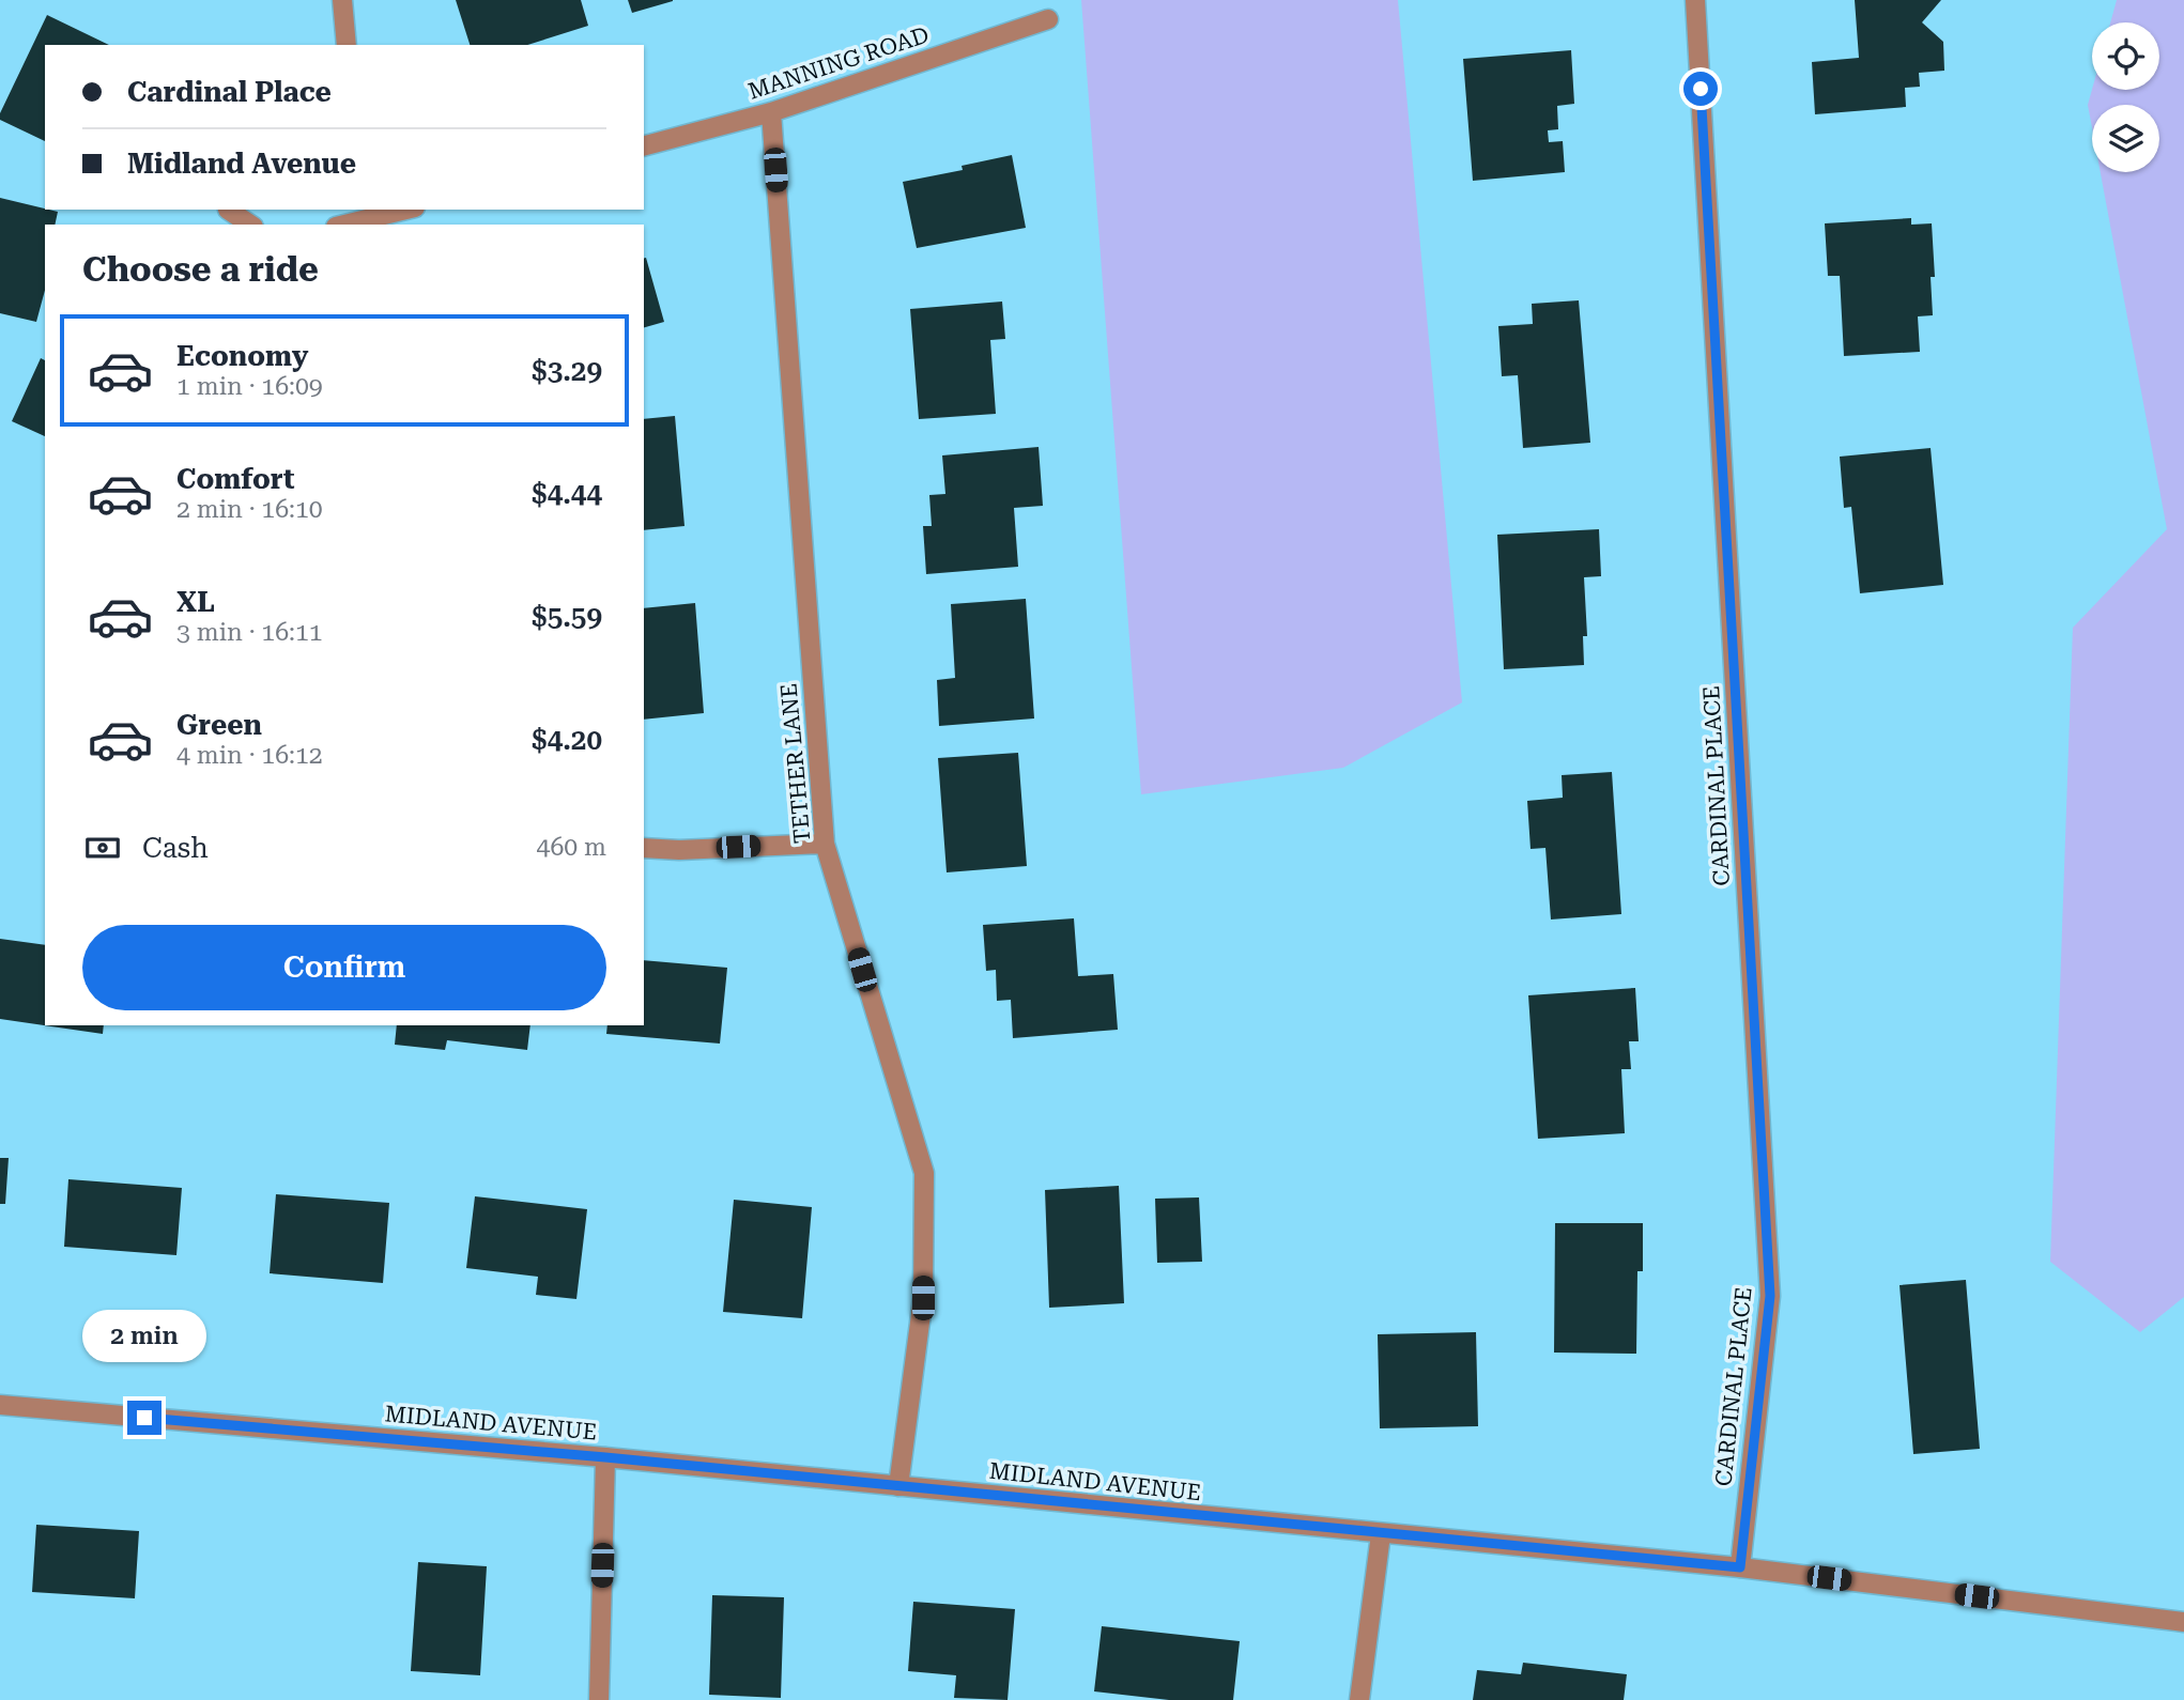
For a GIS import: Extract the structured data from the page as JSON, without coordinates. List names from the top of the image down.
{
  "streets": {
    "street": [
      "MANNING ROAD",
      "TETHER LANE",
      "CARDINAL PLACE",
      "MIDLAND AVENUE"
    ]
  },
  "crossings": [
    ["MANNING ROAD", "TETHER LANE"],
    ["TETHER LANE", "MIDLAND AVENUE"],
    ["CARDINAL PLACE", "MIDLAND AVENUE"]
  ],
  "page": {
    "banner": ["Cardinal Place", "Midland Avenue"],
    "heading": "Choose a ride",
    "list": [
      {
        "name": "Economy",
        "note": "1 min · 16:09",
        "value": "$3.29"
      },
      {
        "name": "Comfort",
        "note": "2 min · 16:10",
        "value": "$4.44"
      },
      {
        "name": "XL",
        "note": "3 min · 16:11",
        "value": "$5.59"
      },
      {
        "name": "Green",
        "note": "4 min · 16:12",
        "value": "$4.20"
      }
    ],
    "pay": ["Cash", "460 m"],
    "buttons": "Confirm",
    "bubble": "2 min"
  }
}
